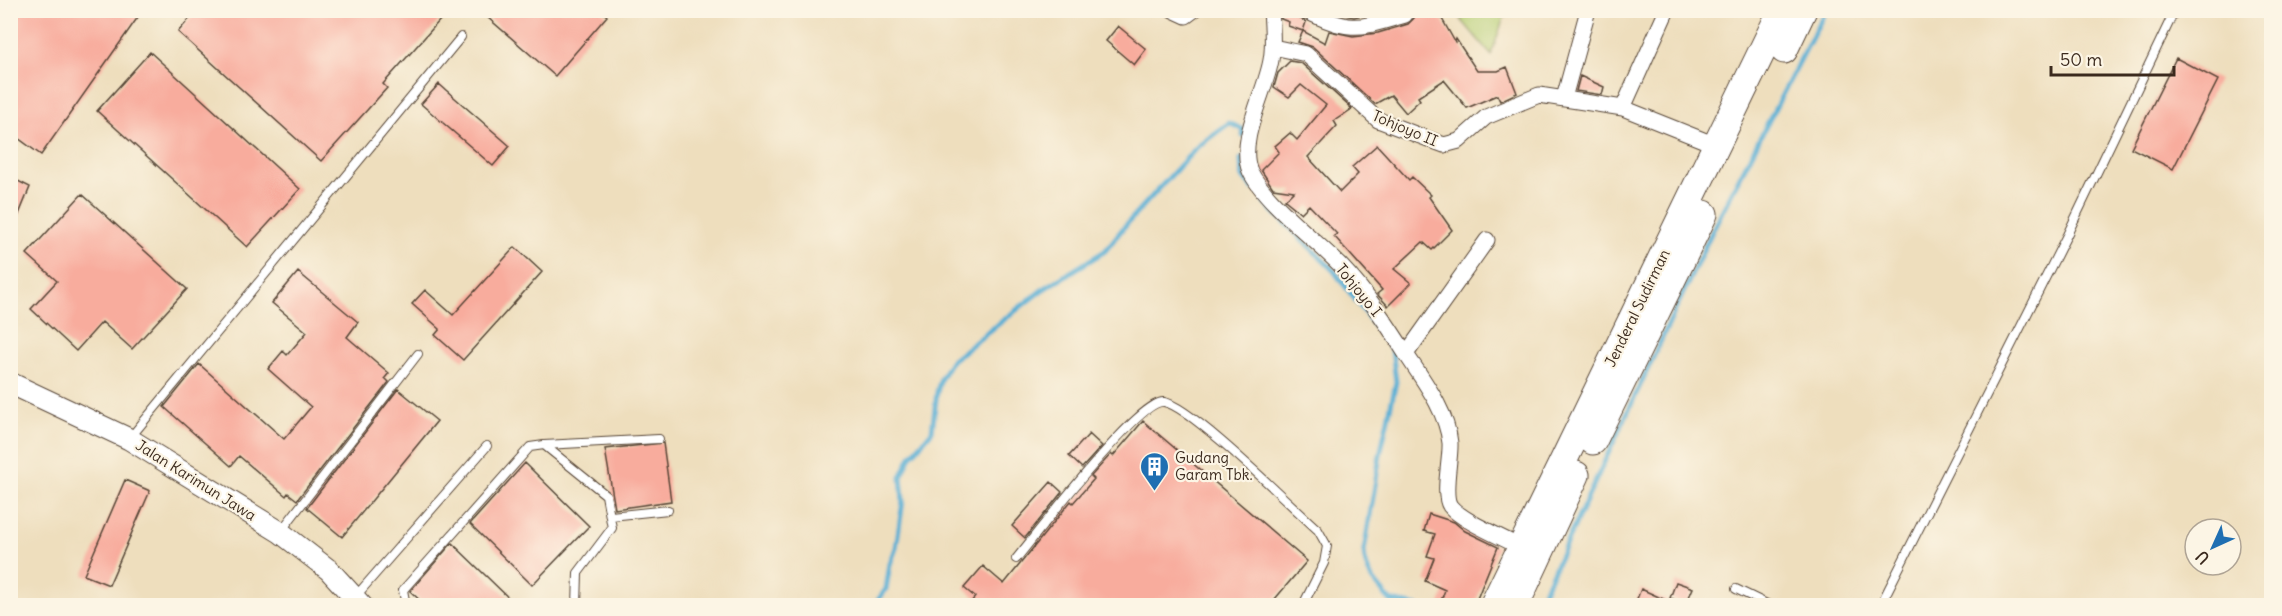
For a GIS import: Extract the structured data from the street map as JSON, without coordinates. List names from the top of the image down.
{
  "streets": {
    "highway": ["Jenderal Sudirman"],
    "street": ["Tohjoyo II", "Tohjoyo I", "Jalan Karimun Jawa"]
  },
  "crossings": [
    ["Tohjoyo II", "Tohjoyo I"],
    ["Tohjoyo II", "Jenderal Sudirman"],
    ["Tohjoyo I", "Jenderal Sudirman"]
  ],
  "places": {
    "building": ["Gudang Garam Tbk."]
  },
  "scale_bar": "50 m",
  "north": "bottom left"
}
